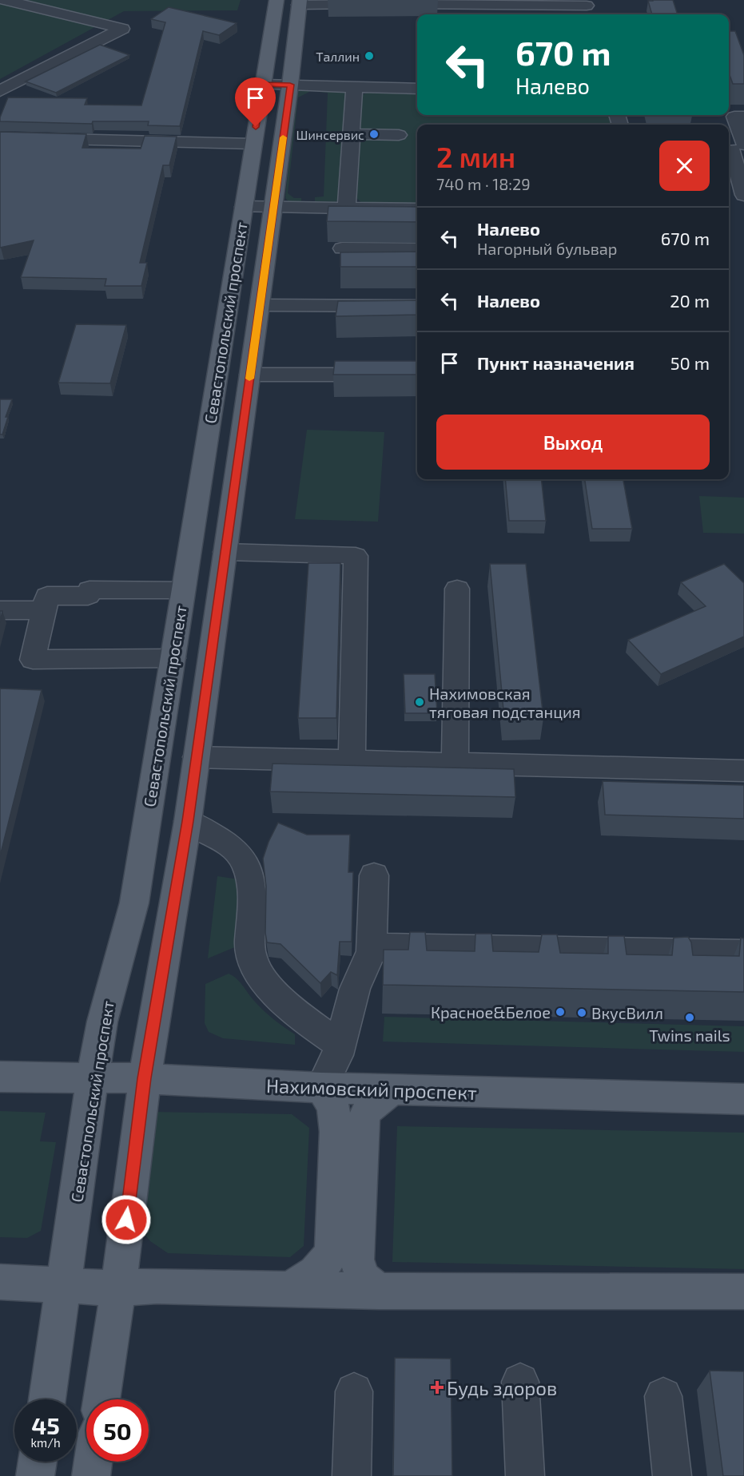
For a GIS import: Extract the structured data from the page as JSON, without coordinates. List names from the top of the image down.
{
  "streets": {
    "main road": ["Севастопольский проспект", "Нахимовский проспект"]
  },
  "crossings": [
    ["Севастопольский проспект", "Нахимовский проспект"]
  ],
  "places": {
    "other": [
      "Таллин",
      "Шинсервис",
      "Нахимовская тяговая подстанция",
      "Красное&Белое",
      "ВкусВилл",
      "Twins nails"
    ],
    "health": ["Будь здоров"]
  },
  "page": {
    "turn": ["670 m", "Налево"],
    "heading": ["2 мин", "740 m · 18:29"],
    "list": [
      {
        "name": "Налево",
        "note": "Нагорный бульвар",
        "value": "670 m"
      },
      {
        "name": "Налево",
        "value": "20 m"
      },
      {
        "name": "Пункт назначения",
        "value": "50 m"
      }
    ],
    "buttons": "Выход",
    "speed": "45 km/h",
    "limit": "50"
  }
}
